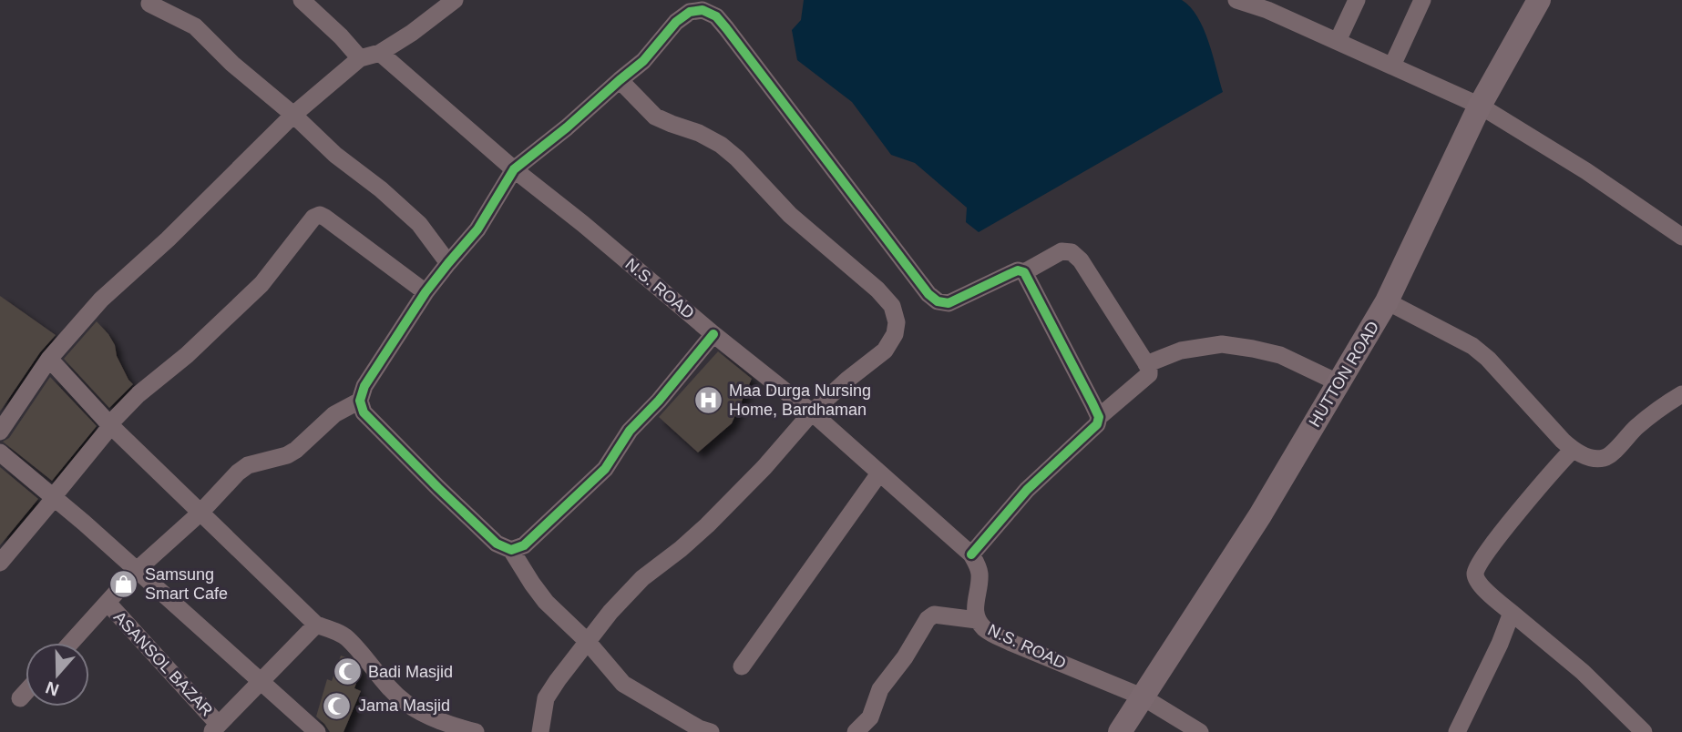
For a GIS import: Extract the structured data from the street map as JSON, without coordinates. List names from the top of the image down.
{
  "streets": {
    "street": ["N.S. ROAD", "HUTTON ROAD", "ASANSOL BAZAR"]
  },
  "crossings": [
    ["N.S. ROAD", "HUTTON ROAD"]
  ],
  "places": {
    "hospital": ["Maa Durga Nursing Home, Bardhaman"],
    "shop": ["Samsung Smart Cafe"],
    "mosque": ["Badi Masjid", "Jama Masjid"]
  },
  "north": "bottom"
}
